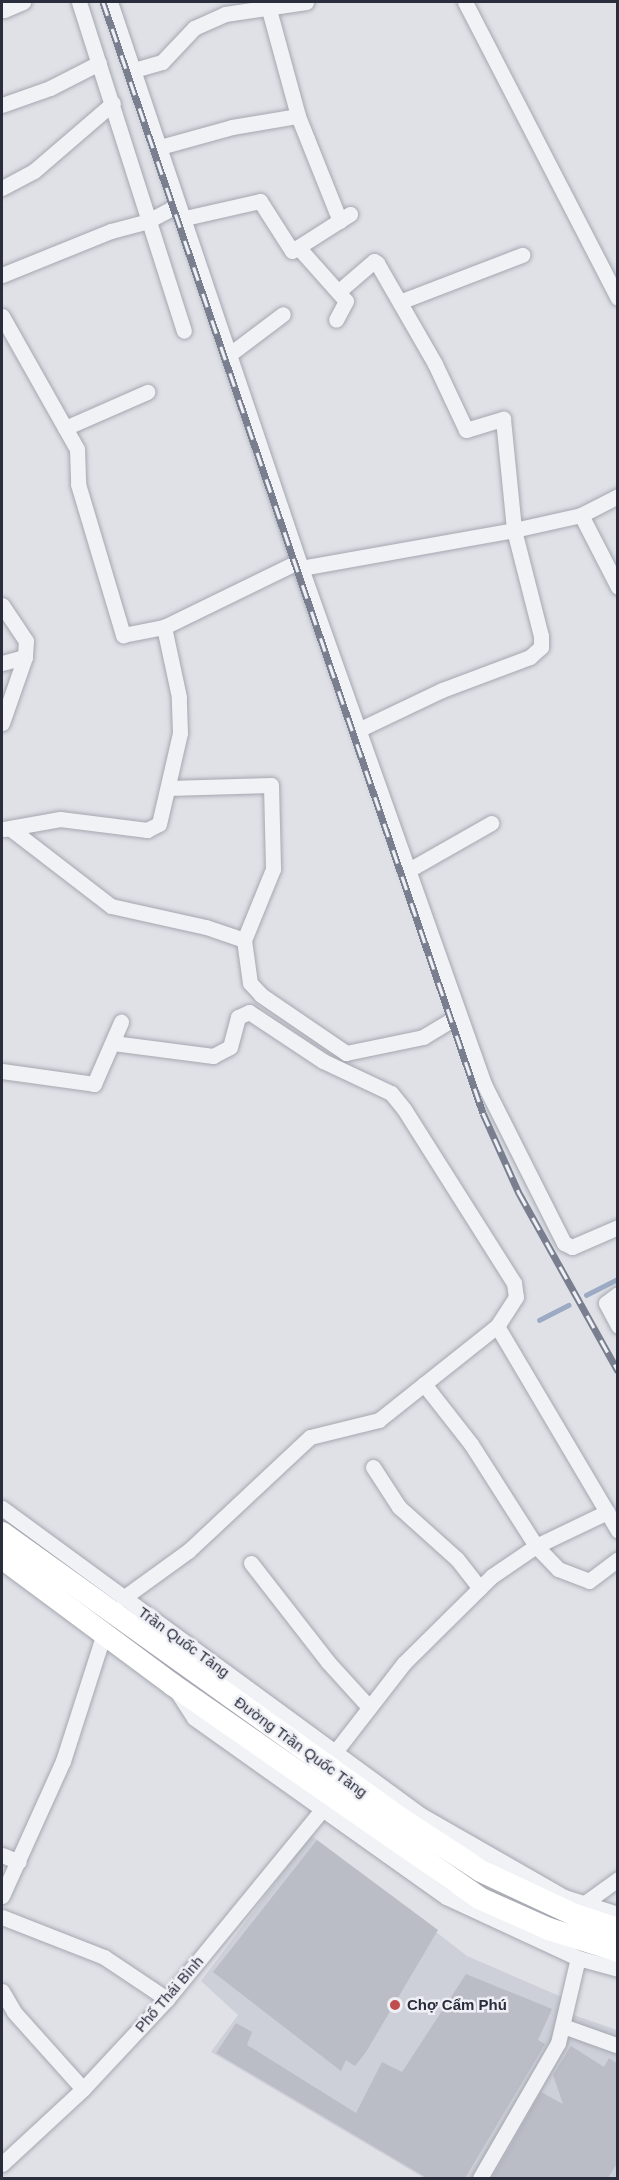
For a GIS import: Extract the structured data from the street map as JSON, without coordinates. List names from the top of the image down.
{
  "streets": {
    "highway": ["Đường Trần Quốc Tảng"],
    "street": ["Trần Quốc Tảng", "Phố Thái Bình"]
  },
  "places": ["Chợ Cẩm Phú"]
}
